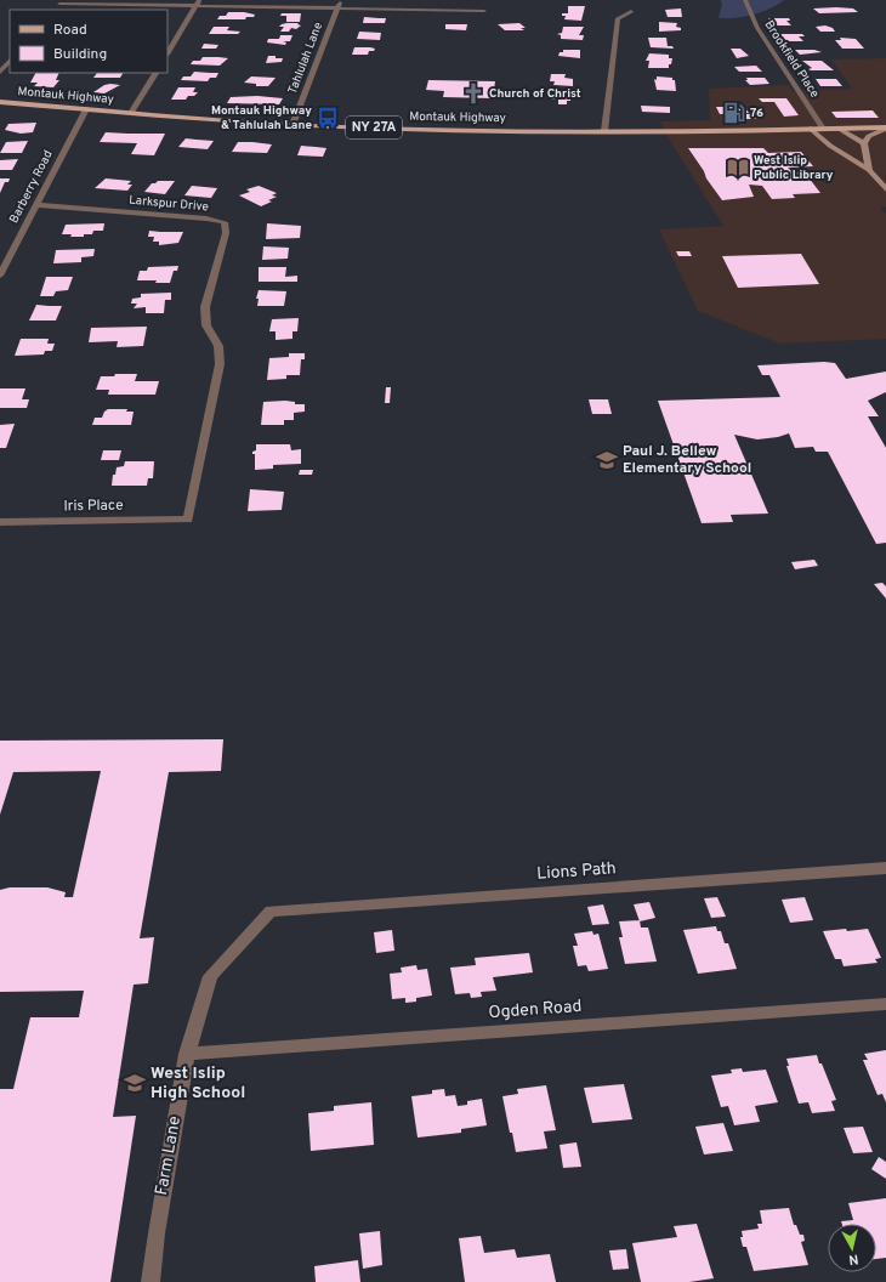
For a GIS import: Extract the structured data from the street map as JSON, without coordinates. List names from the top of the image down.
{
  "streets": {
    "main road": ["Montauk Highway", "NY 27A"],
    "street": [
      "Tahlulah Lane",
      "Brookfield Place",
      "Barberry Road",
      "Larkspur Drive",
      "Iris Place",
      "Lions Path",
      "Ogden Road",
      "Farm Lane"
    ]
  },
  "crossings": [
    ["Tahlulah Lane", "Montauk Highway"],
    ["Brookfield Place", "Montauk Highway"],
    ["Montauk Highway", "Barberry Road"],
    ["Barberry Road", "Larkspur Drive"],
    ["Larkspur Drive", "Iris Place"],
    ["Lions Path", "Farm Lane"],
    ["Ogden Road", "Farm Lane"]
  ],
  "places": {
    "church": ["Church of Christ"],
    "fuel station": ["76"],
    "bus stop": ["Montauk Highway & Tahlulah Lane"],
    "library": ["West Islip Public Library"],
    "school or university": ["Paul J. Bellew Elementary School", "West Islip High School"]
  },
  "legend": ["Road", "Building"],
  "north": "bottom"
}
